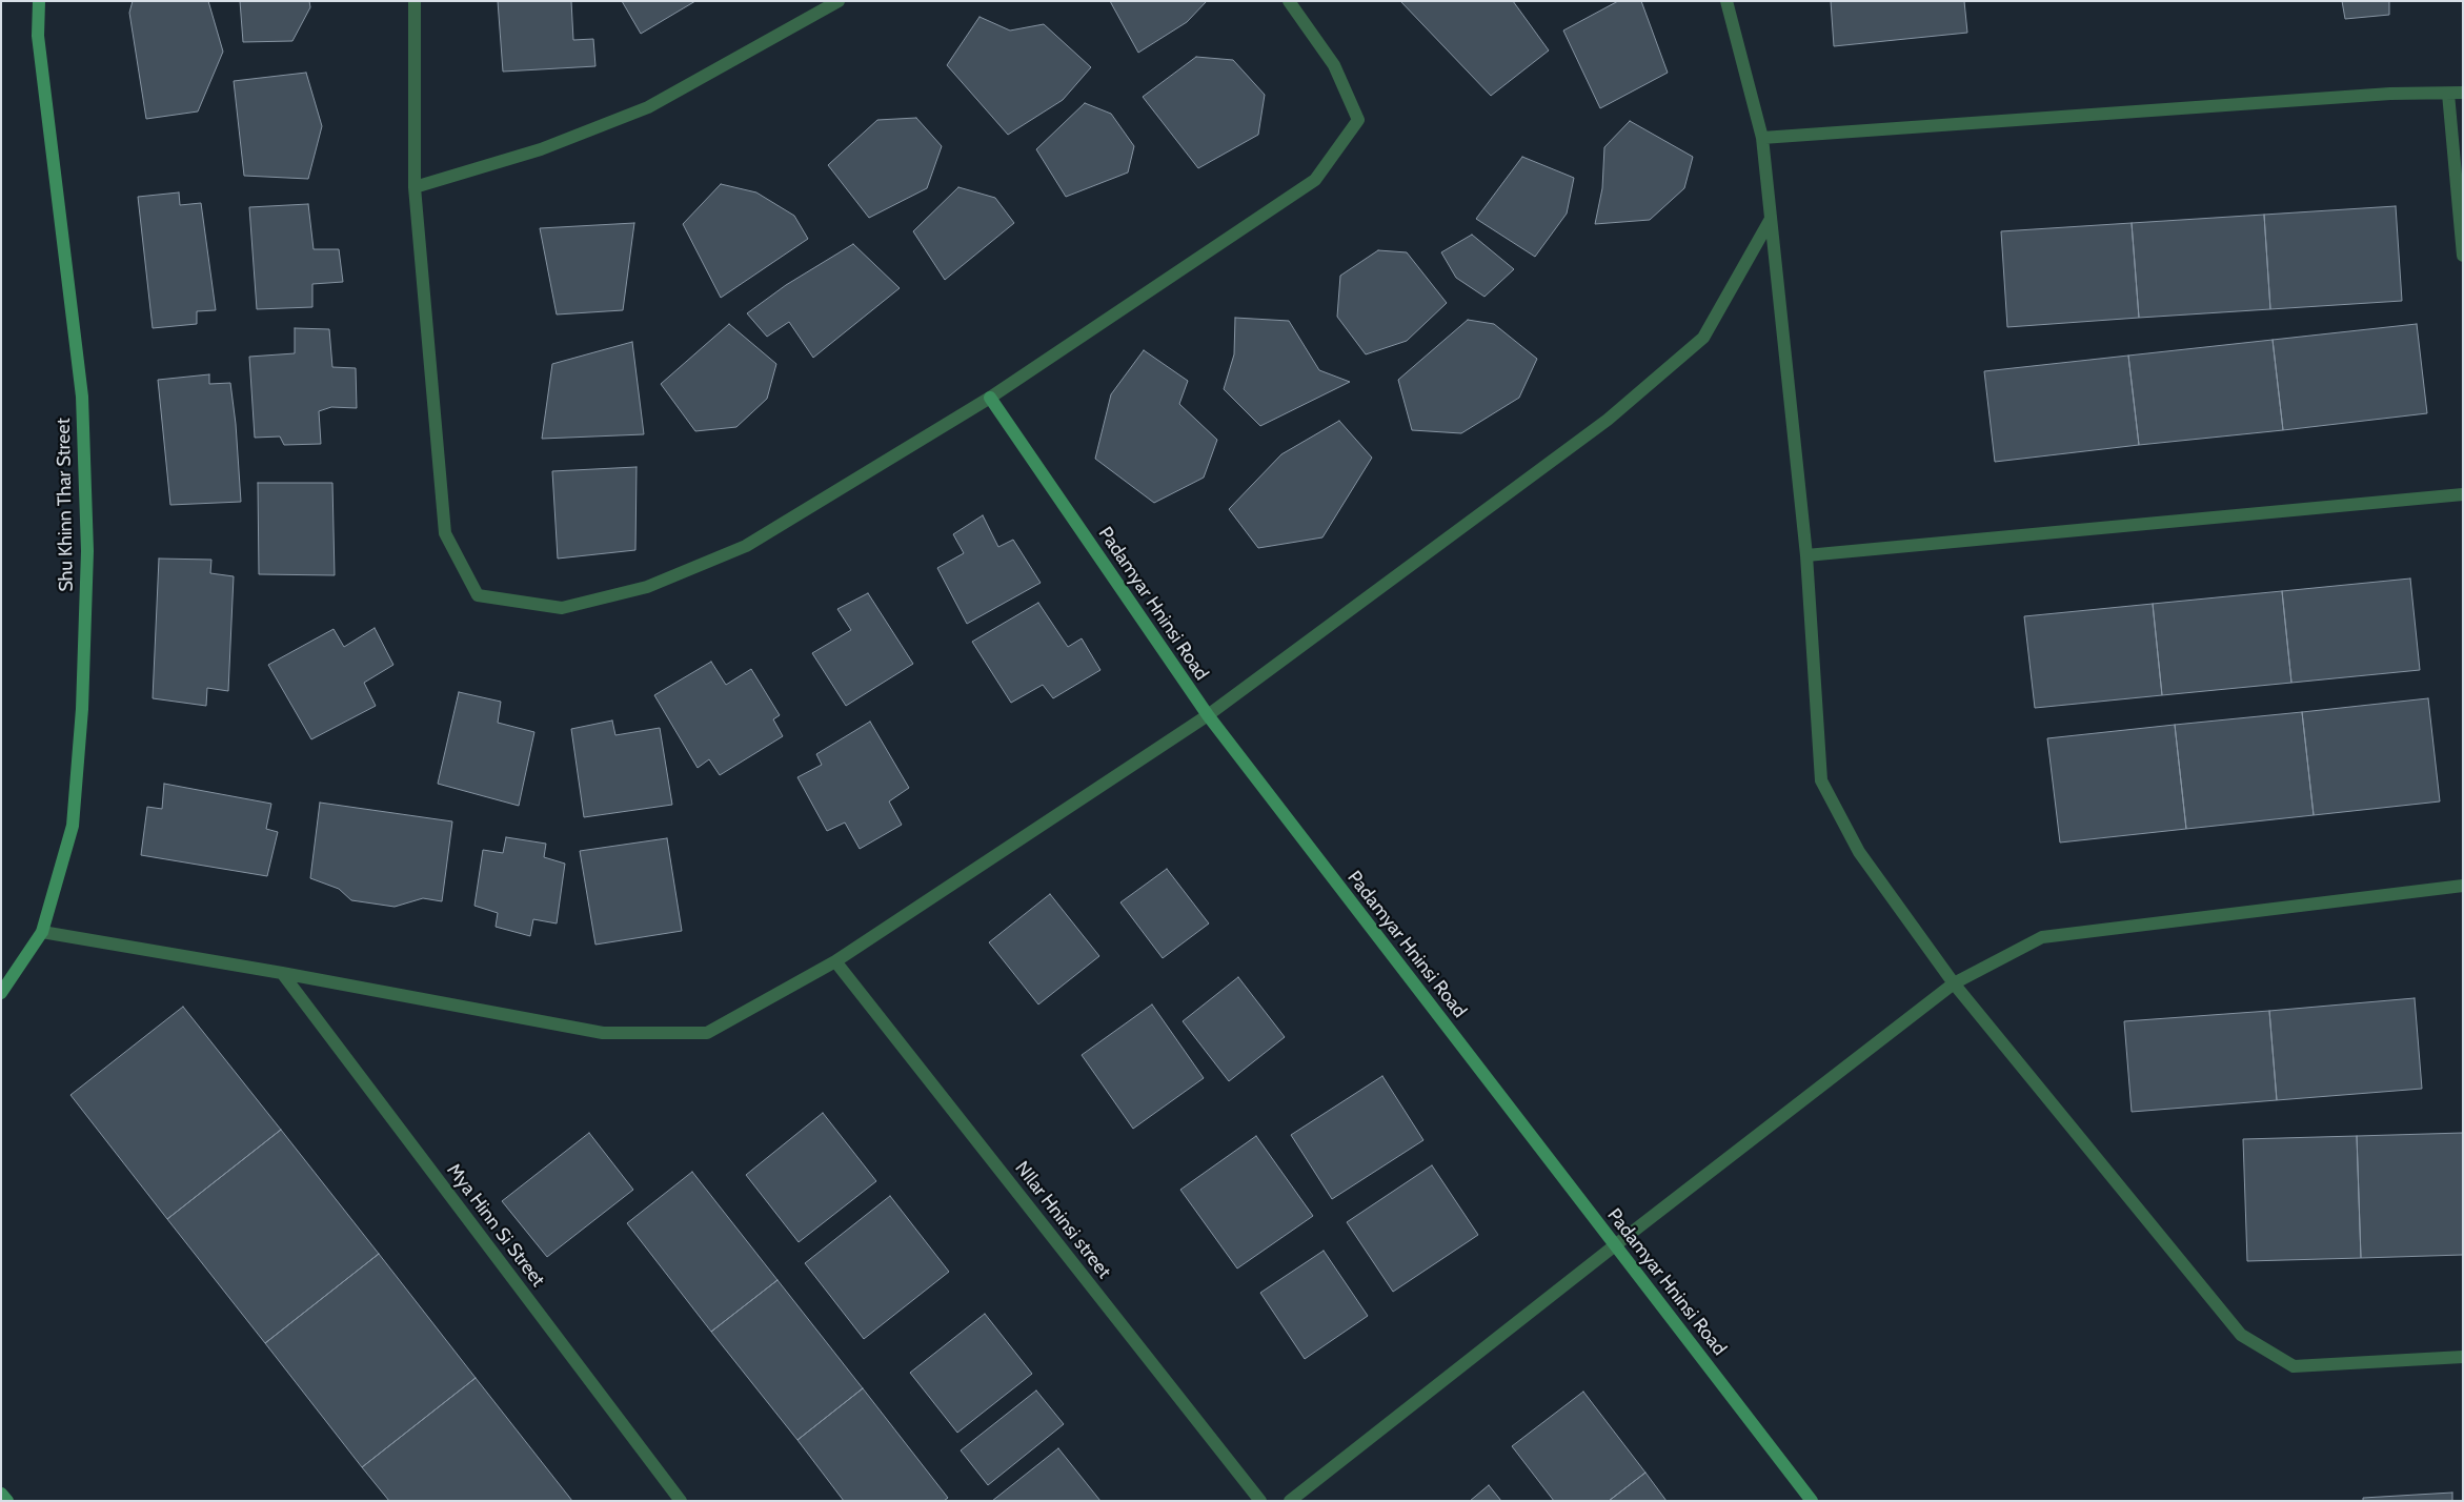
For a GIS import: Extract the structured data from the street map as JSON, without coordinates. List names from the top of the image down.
{
  "streets": {
    "street": [
      "Shu Khinn Thar Street",
      "Padamyar Hninsi Road",
      "NIlar Hninsi street",
      "Mya Hinn Si Street"
    ]
  }
}
